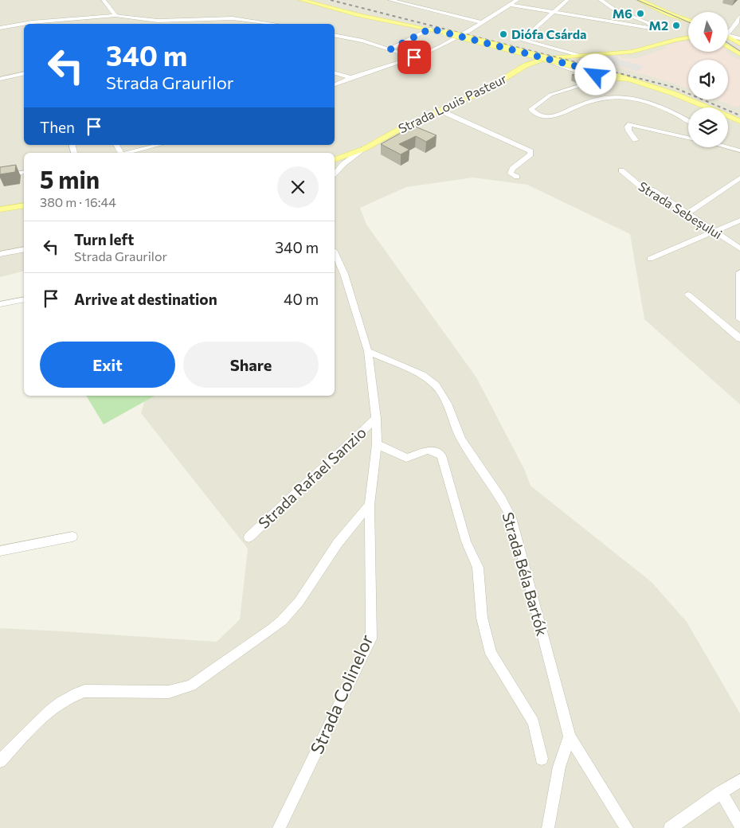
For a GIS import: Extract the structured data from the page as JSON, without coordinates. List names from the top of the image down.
{
  "streets": {
    "main road": ["Strada Louis Pasteur"],
    "street": [
      "Strada Sebeșului",
      "Strada Rafael Sanzio",
      "Strada Béla Bartók",
      "Strada Colinelor"
    ]
  },
  "crossings": [
    ["Strada Rafael Sanzio", "Strada Colinelor"],
    ["Strada Béla Bartók", "Strada Colinelor"]
  ],
  "places": ["M6", "M2", "Diófa Csárda"],
  "north": "bottom",
  "page": {
    "turn": ["340 m", "Strada Graurilor"],
    "then": "Then",
    "heading": ["5 min", "380 m · 16:44"],
    "list": [
      {
        "name": "Turn left",
        "note": "Strada Graurilor",
        "value": "340 m"
      },
      {
        "name": "Arrive at destination",
        "value": "40 m"
      }
    ],
    "buttons": ["Exit", "Share"]
  }
}
